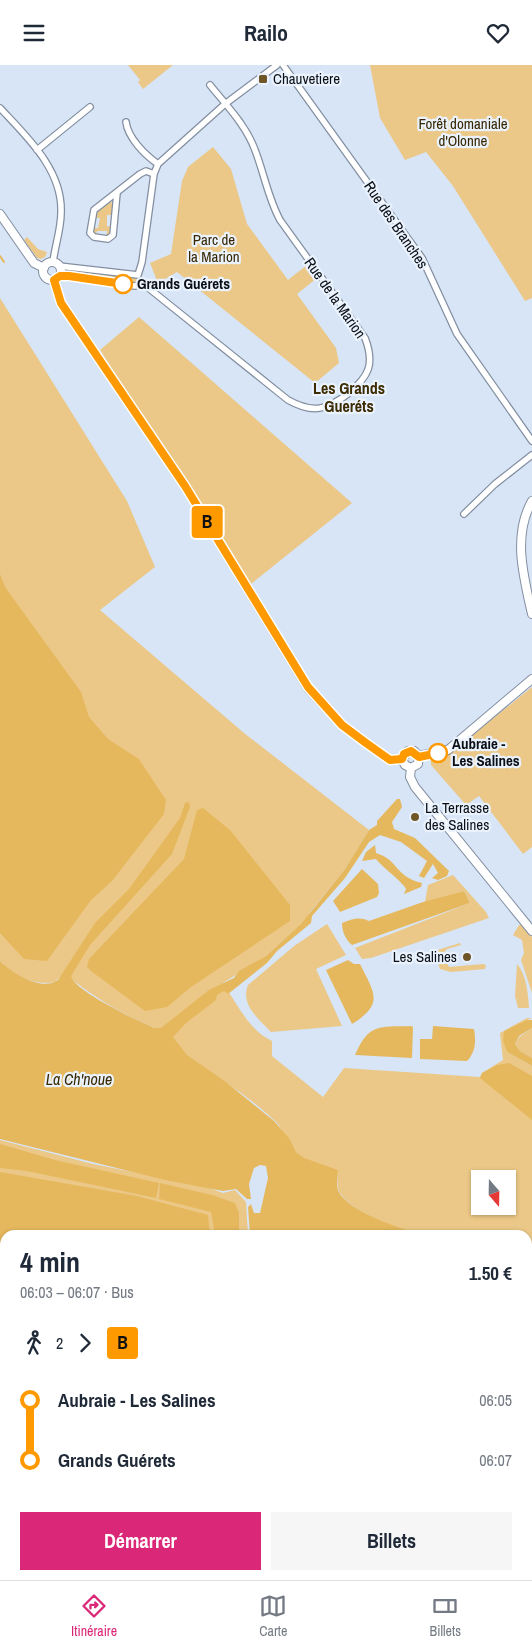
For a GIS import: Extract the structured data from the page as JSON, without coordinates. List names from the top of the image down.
{
  "streets": {
    "street": ["Rue des Branches", "Rue de la Marion"]
  },
  "districts": ["Les Grands Gueréts"],
  "water": ["La Ch'noue"],
  "parks": ["Forêt domaniale d'Olonne", "Parc de la Marion"],
  "places": {
    "transit": ["Chauvetiere"],
    "other": [
      "Grands Guérets",
      "Aubraie - Les Salines",
      "La Terrasse des Salines",
      "Les Salines"
    ]
  },
  "lines": ["bus line B"],
  "north": "bottom",
  "page": {
    "header": "Railo",
    "on_map": "B",
    "heading": ["4 min", "06:03 – 06:07 · Bus", "1.50 €"],
    "legs": ["2", "B"],
    "list": [
      {
        "name": "Aubraie - Les Salines",
        "value": "06:05"
      },
      {
        "name": "Grands Guérets",
        "value": "06:07"
      }
    ],
    "buttons": ["Démarrer", "Billets"],
    "tabs": ["Itinéraire", "Carte", "Billets"]
  }
}
